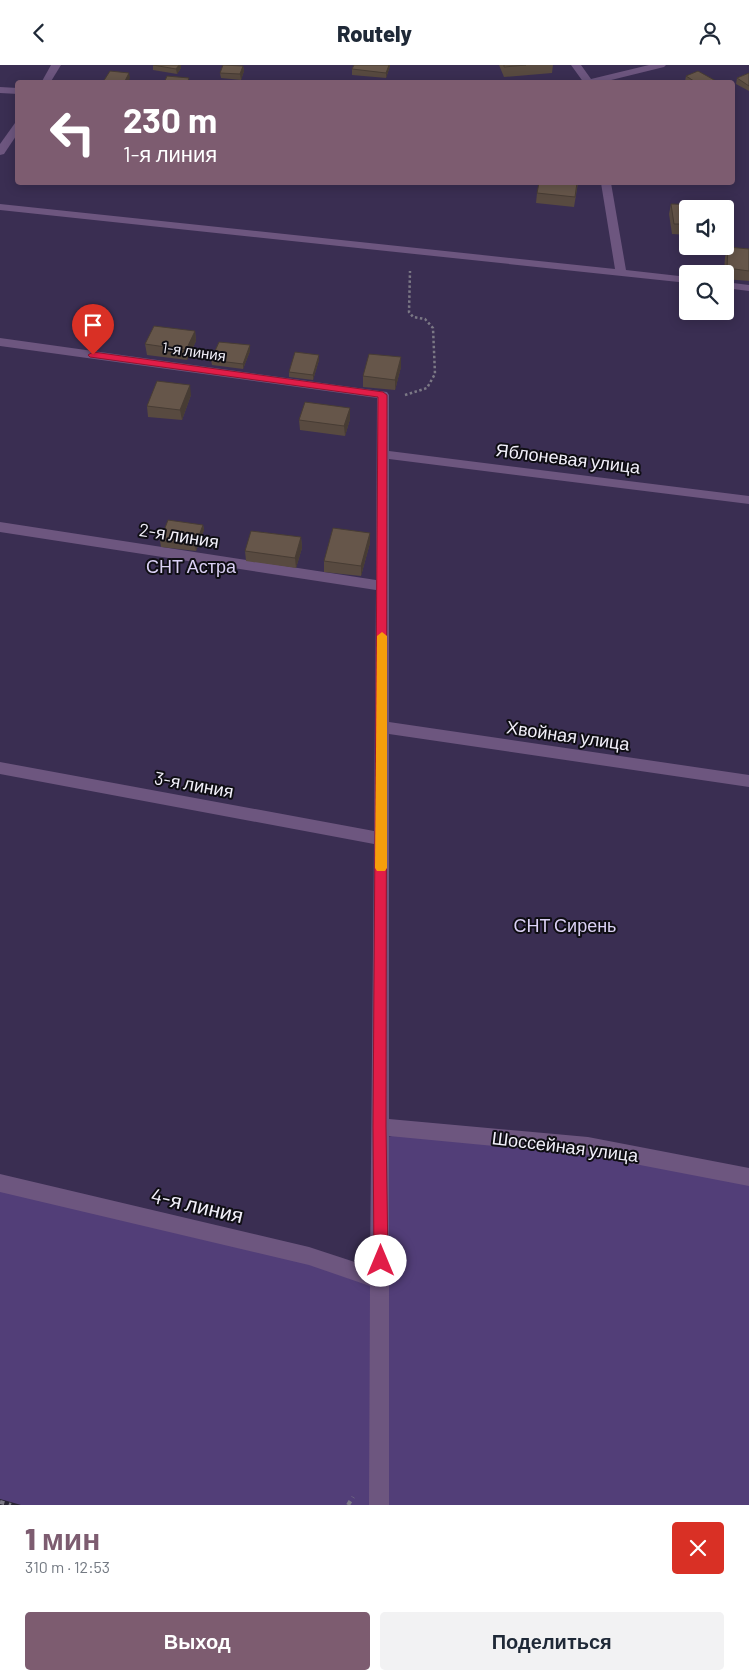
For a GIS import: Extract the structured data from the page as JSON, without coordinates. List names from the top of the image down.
{
  "streets": {
    "street": [
      "1-я линия",
      "Яблоневая улица",
      "2-я линия",
      "Хвойная улица",
      "3-я линия",
      "Шоссейная улица",
      "4-я линия"
    ]
  },
  "parks": ["СНТ Астра", "СНТ Сирень"],
  "page": {
    "header": "Routely",
    "turn": ["230 m", "1-я линия"],
    "heading": ["1 мин", "310 m · 12:53"],
    "buttons": ["Выход", "Поделиться"]
  }
}
